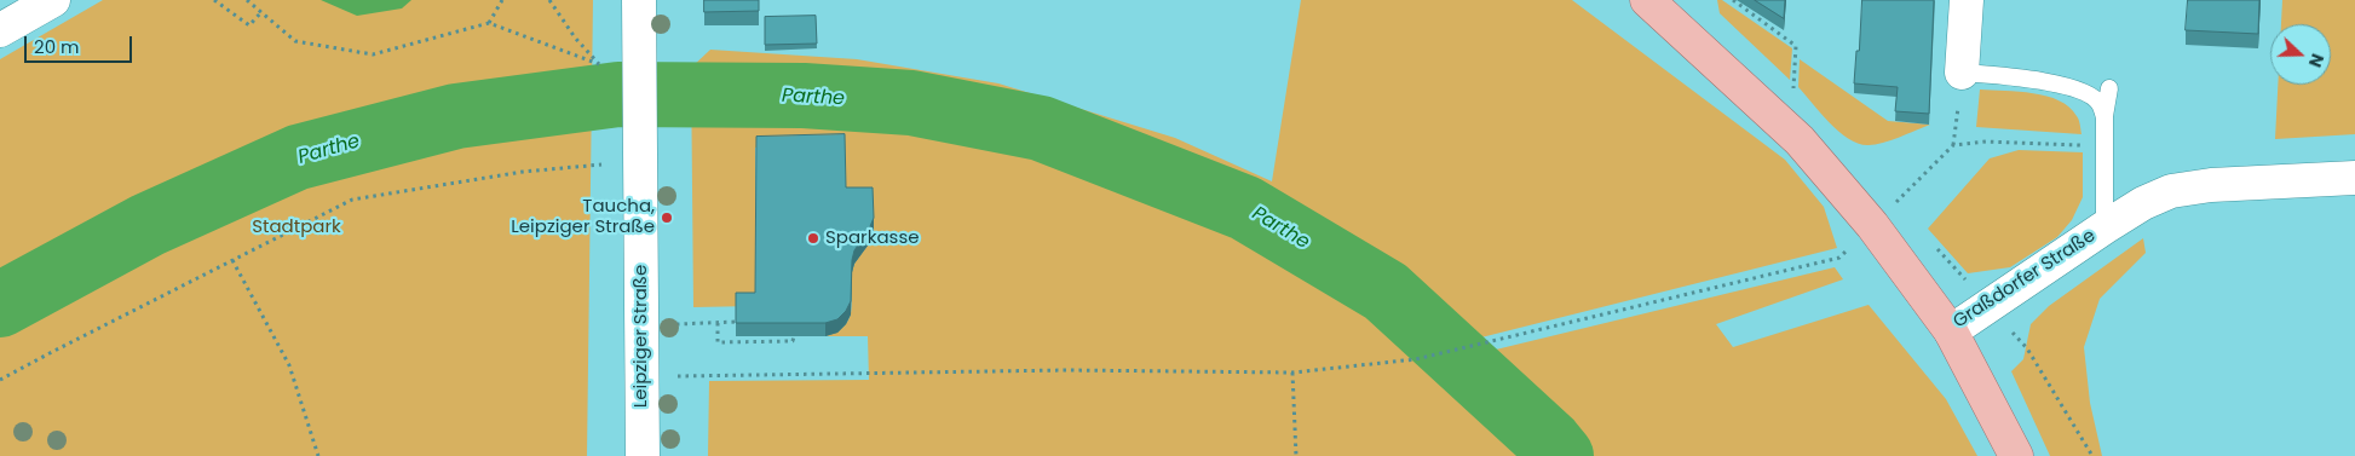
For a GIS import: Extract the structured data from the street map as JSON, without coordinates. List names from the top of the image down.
{
  "streets": {
    "main road": ["Graßdorfer Straße"],
    "street": ["Leipziger Straße"]
  },
  "water": ["Parthe"],
  "parks": ["Stadtpark"],
  "places": ["Taucha, Leipziger Straße", "Sparkasse"],
  "scale_bar": "20 m",
  "north": "right"
}
